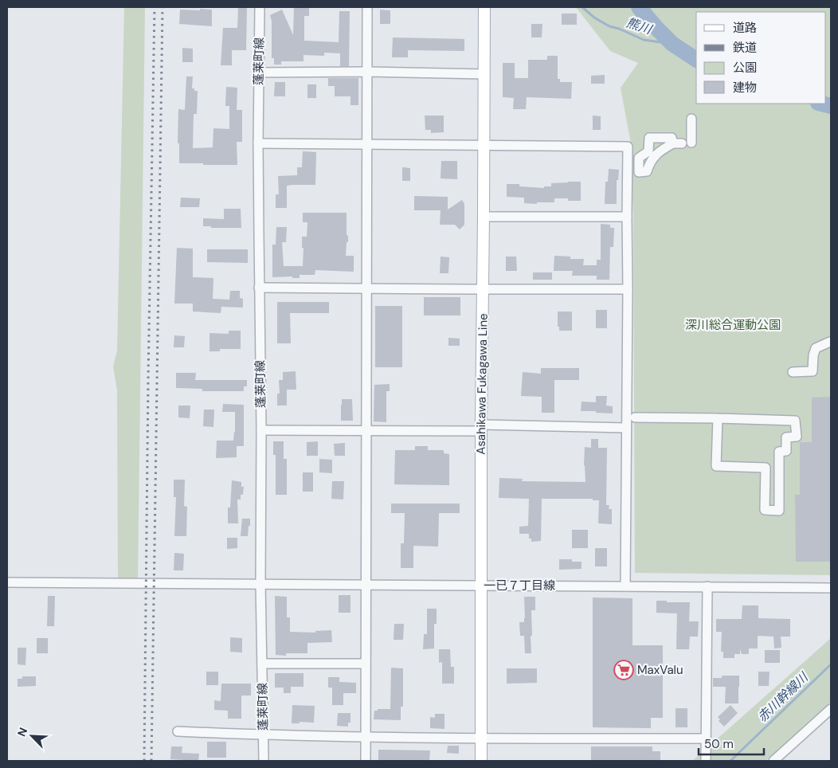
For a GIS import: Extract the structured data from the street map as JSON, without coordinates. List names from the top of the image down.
{
  "streets": {
    "main road": ["Asahikawa Fukagawa Line"],
    "street": ["蓬莱町線", "一已７丁目線"]
  },
  "crossings": [
    ["蓬莱町線", "一已７丁目線"],
    ["Asahikawa Fukagawa Line", "一已７丁目線"]
  ],
  "water": ["熊川", "赤川幹線川"],
  "parks": ["深川総合運動公園"],
  "places": {
    "supermarket": ["MaxValu"]
  },
  "legend": [
    "道路",
    "鉄道",
    "公園",
    "建物"
  ],
  "scale_bar": "50 m",
  "north": "top left"
}
